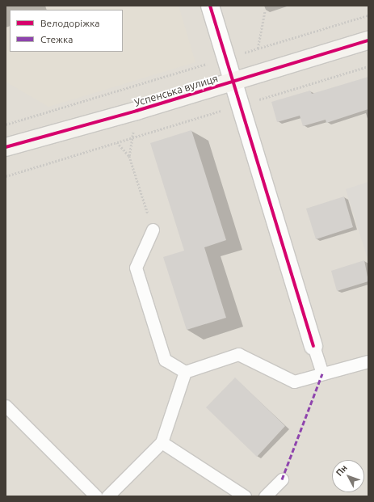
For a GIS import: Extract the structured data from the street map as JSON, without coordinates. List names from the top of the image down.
{
  "streets": {
    "street": ["Успенська вулиця"]
  },
  "legend": ["Велодоріжка", "Стежка"],
  "north": "top left"
}
